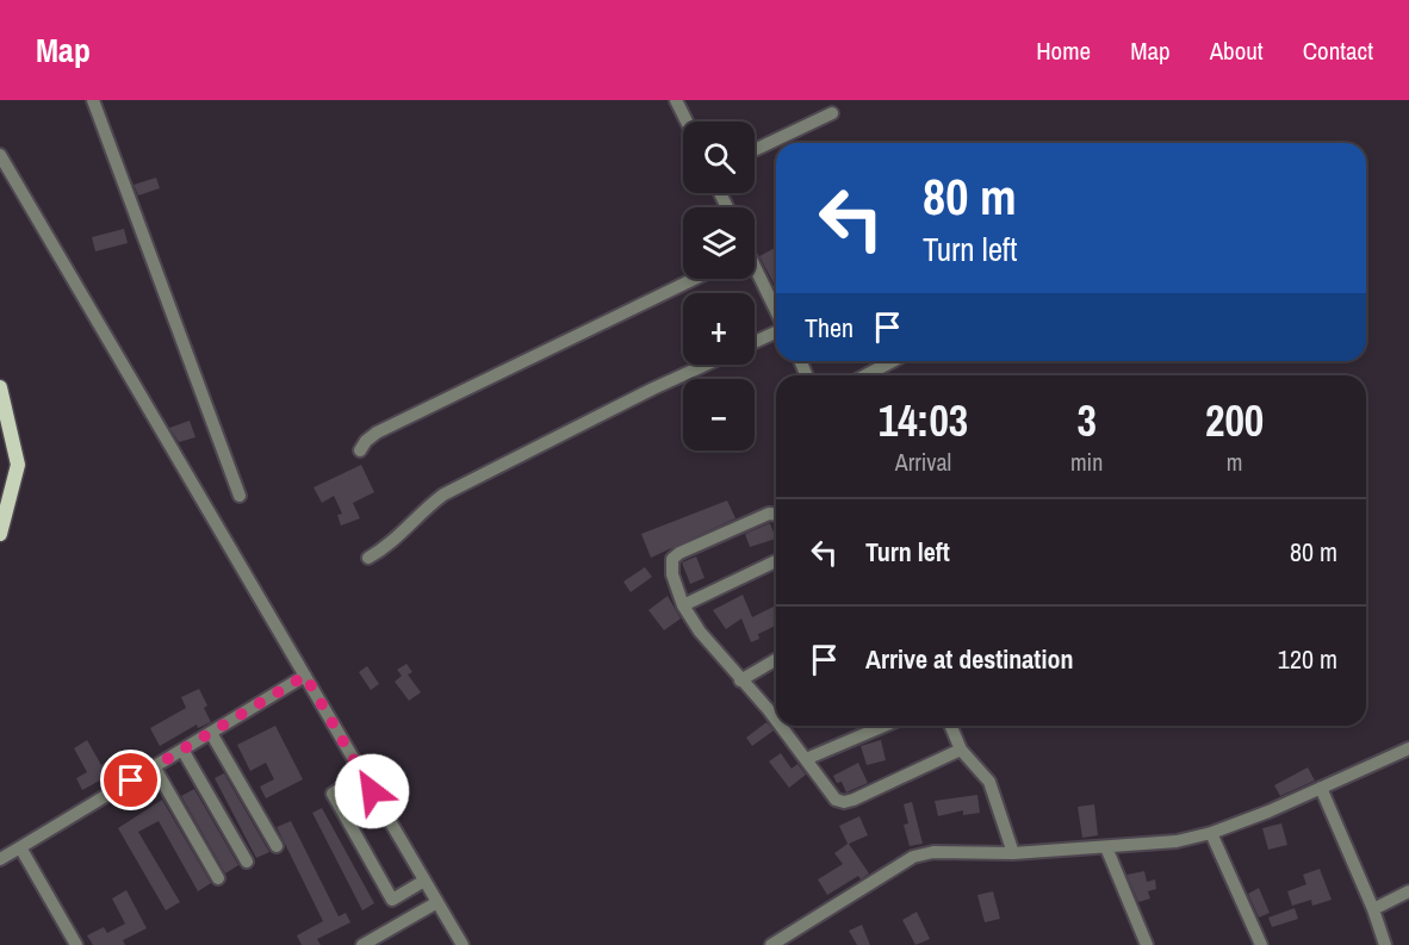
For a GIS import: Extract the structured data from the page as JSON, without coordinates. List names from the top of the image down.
{
  "page": {
    "header": "Map",
    "nav": [
      "Home",
      "Map",
      "About",
      "Contact"
    ],
    "map_buttons": ["+", "−"],
    "turn": ["80 m", "Turn left"],
    "then": "Then",
    "eta": [
      "14:03",
      "Arrival",
      "3",
      "min",
      "200",
      "m"
    ],
    "list": [
      {
        "name": "Turn left",
        "value": "80 m"
      },
      {
        "name": "Arrive at destination",
        "value": "120 m"
      }
    ]
  }
}
